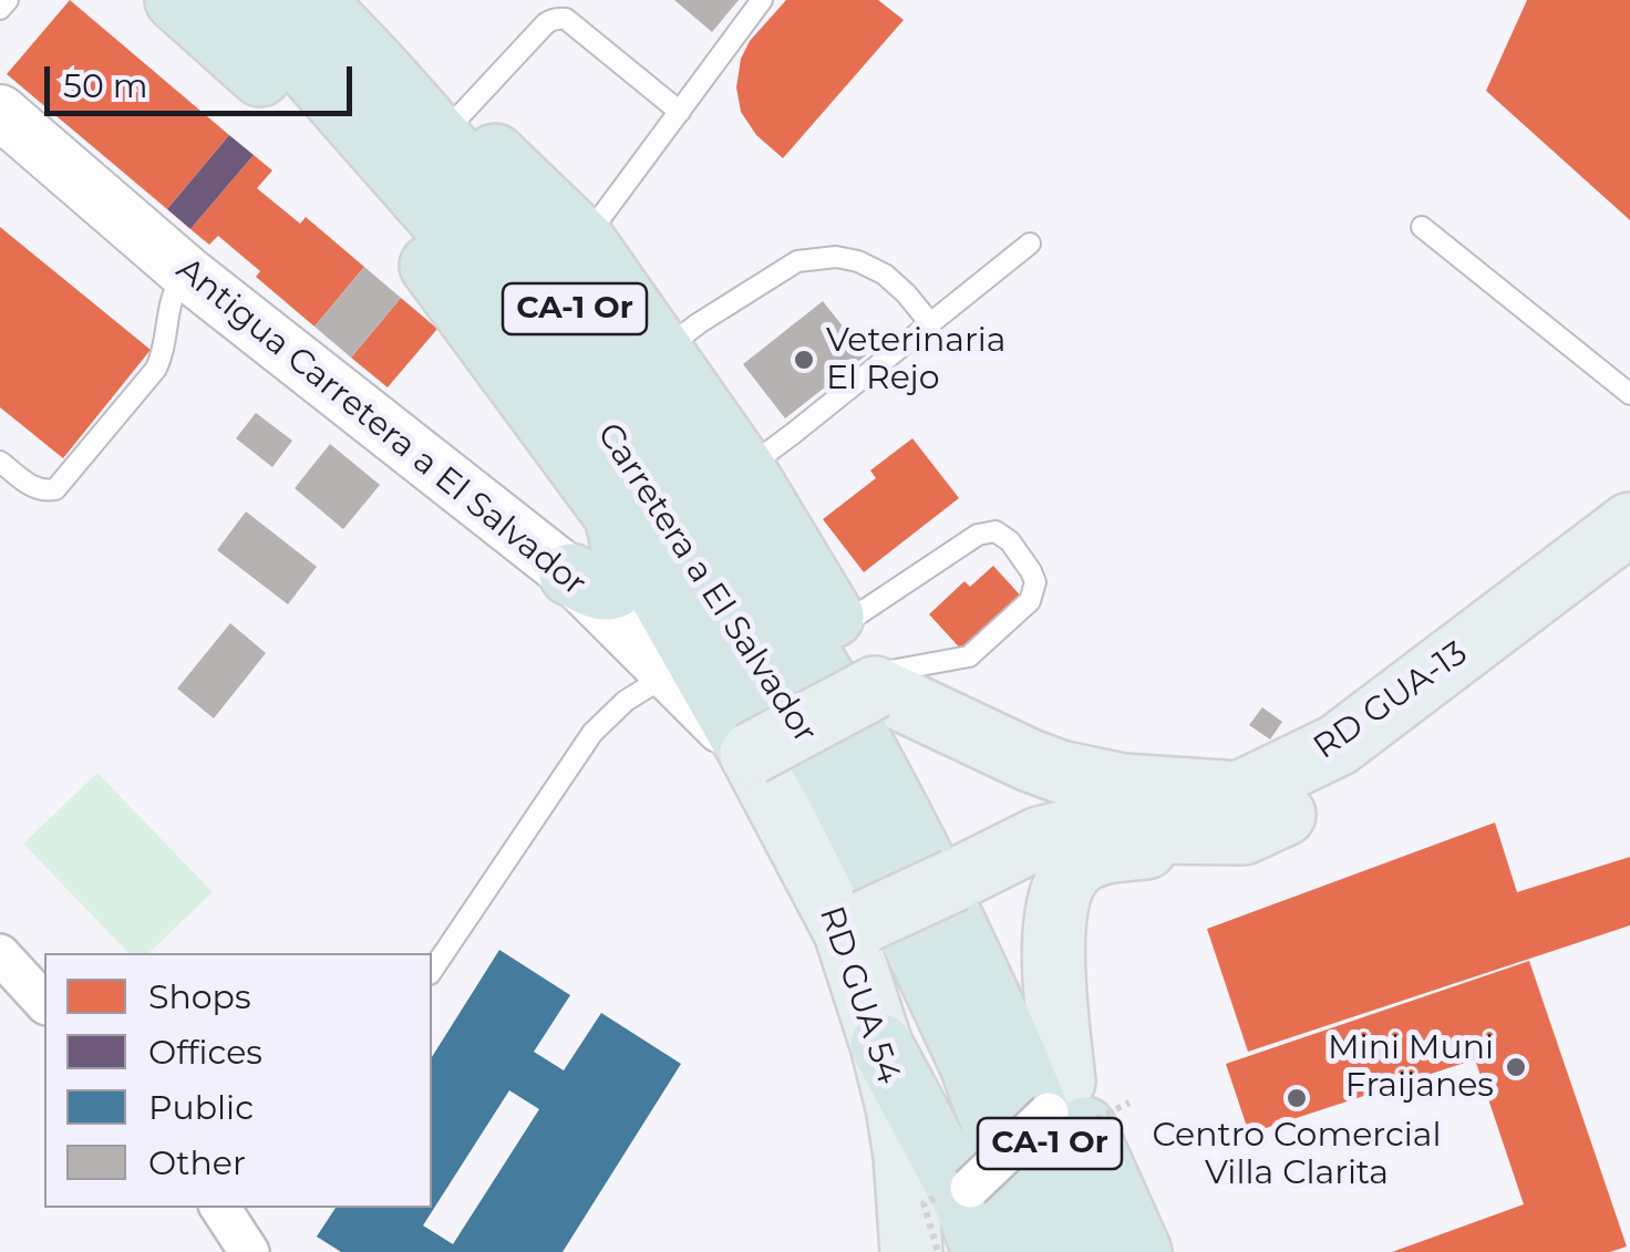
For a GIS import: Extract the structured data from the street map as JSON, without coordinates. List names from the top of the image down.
{
  "streets": {
    "highway": ["CA-1 Or", "Carretera a El Salvador"],
    "main road": ["RD GUA-13", "RD GUA 54"],
    "street": ["Antigua Carretera a El Salvador"]
  },
  "crossings": [
    ["Antigua Carretera a El Salvador", "RD GUA 54"],
    ["RD GUA-13", "RD GUA 54"]
  ],
  "places": ["Veterinaria El Rejo", "Mini Muni Fraijanes", "Centro Comercial Villa Clarita"],
  "legend": [
    "Shops",
    "Offices",
    "Public",
    "Other"
  ],
  "scale_bar": "50 m"
}
